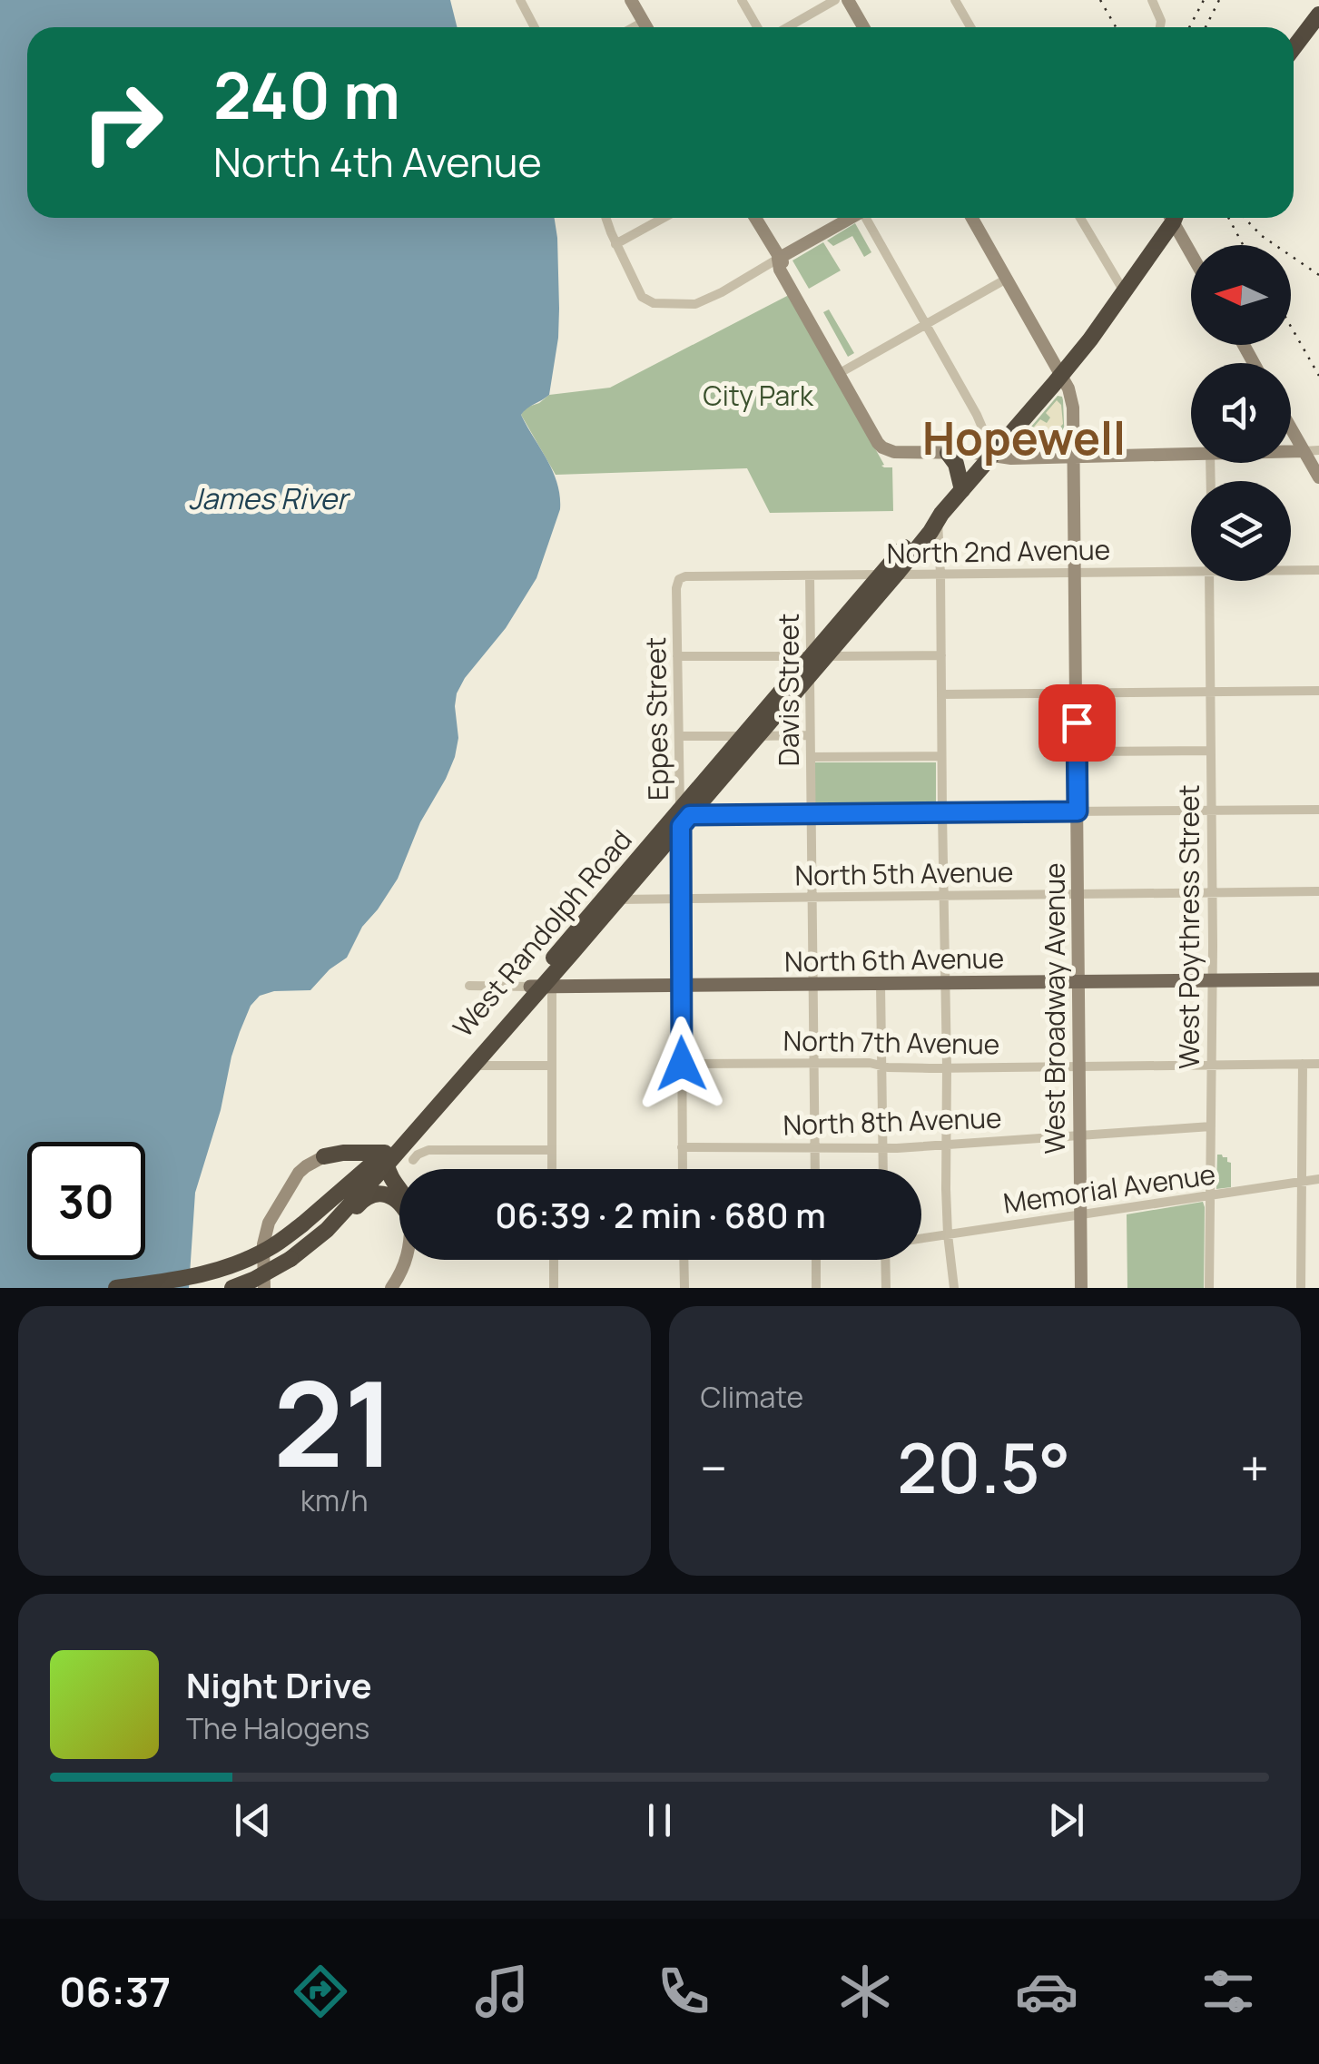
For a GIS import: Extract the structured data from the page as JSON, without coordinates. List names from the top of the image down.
{
  "streets": {
    "highway": ["West Randolph Road"],
    "main road": ["North 6th Avenue"],
    "street": [
      "North 2nd Avenue",
      "Davis Street",
      "Eppes Street",
      "North 5th Avenue",
      "West Poythress Street",
      "West Broadway Avenue",
      "North 7th Avenue",
      "North 8th Avenue",
      "Memorial Avenue"
    ]
  },
  "crossings": [
    ["North 2nd Avenue", "Davis Street"],
    ["North 2nd Avenue", "Eppes Street"],
    ["North 2nd Avenue", "West Randolph Road"],
    ["North 2nd Avenue", "West Broadway Avenue"],
    ["Davis Street", "North 5th Avenue"],
    ["Davis Street", "West Randolph Road"],
    ["Davis Street", "North 6th Avenue"],
    ["Davis Street", "North 7th Avenue"],
    ["Davis Street", "North 8th Avenue"],
    ["Eppes Street", "North 5th Avenue"],
    ["Eppes Street", "West Randolph Road"],
    ["Eppes Street", "North 6th Avenue"],
    ["Eppes Street", "North 7th Avenue"],
    ["Eppes Street", "North 8th Avenue"],
    ["North 5th Avenue", "West Poythress Street"],
    ["North 5th Avenue", "West Randolph Road"],
    ["North 5th Avenue", "West Broadway Avenue"],
    ["West Poythress Street", "North 6th Avenue"],
    ["West Poythress Street", "North 7th Avenue"],
    ["West Poythress Street", "North 8th Avenue"],
    ["West Poythress Street", "Memorial Avenue"],
    ["West Randolph Road", "North 6th Avenue"],
    ["West Randolph Road", "West Broadway Avenue"],
    ["North 6th Avenue", "West Broadway Avenue"],
    ["West Broadway Avenue", "North 7th Avenue"],
    ["West Broadway Avenue", "North 8th Avenue"],
    ["West Broadway Avenue", "Memorial Avenue"]
  ],
  "districts": ["Hopewell"],
  "water": ["James River"],
  "parks": ["City Park"],
  "north": "left",
  "page": {
    "turn": ["240 m", "North 4th Avenue"],
    "limit": "30",
    "trip": "06:39 · 2 min · 680 m",
    "tile": [
      ["21", "km/h"],
      "Climate"
    ],
    "heat": ["−", "20.5°", "+"],
    "song": ["Night Drive", "The Halogens"],
    "tabs": "06:37"
  }
}
